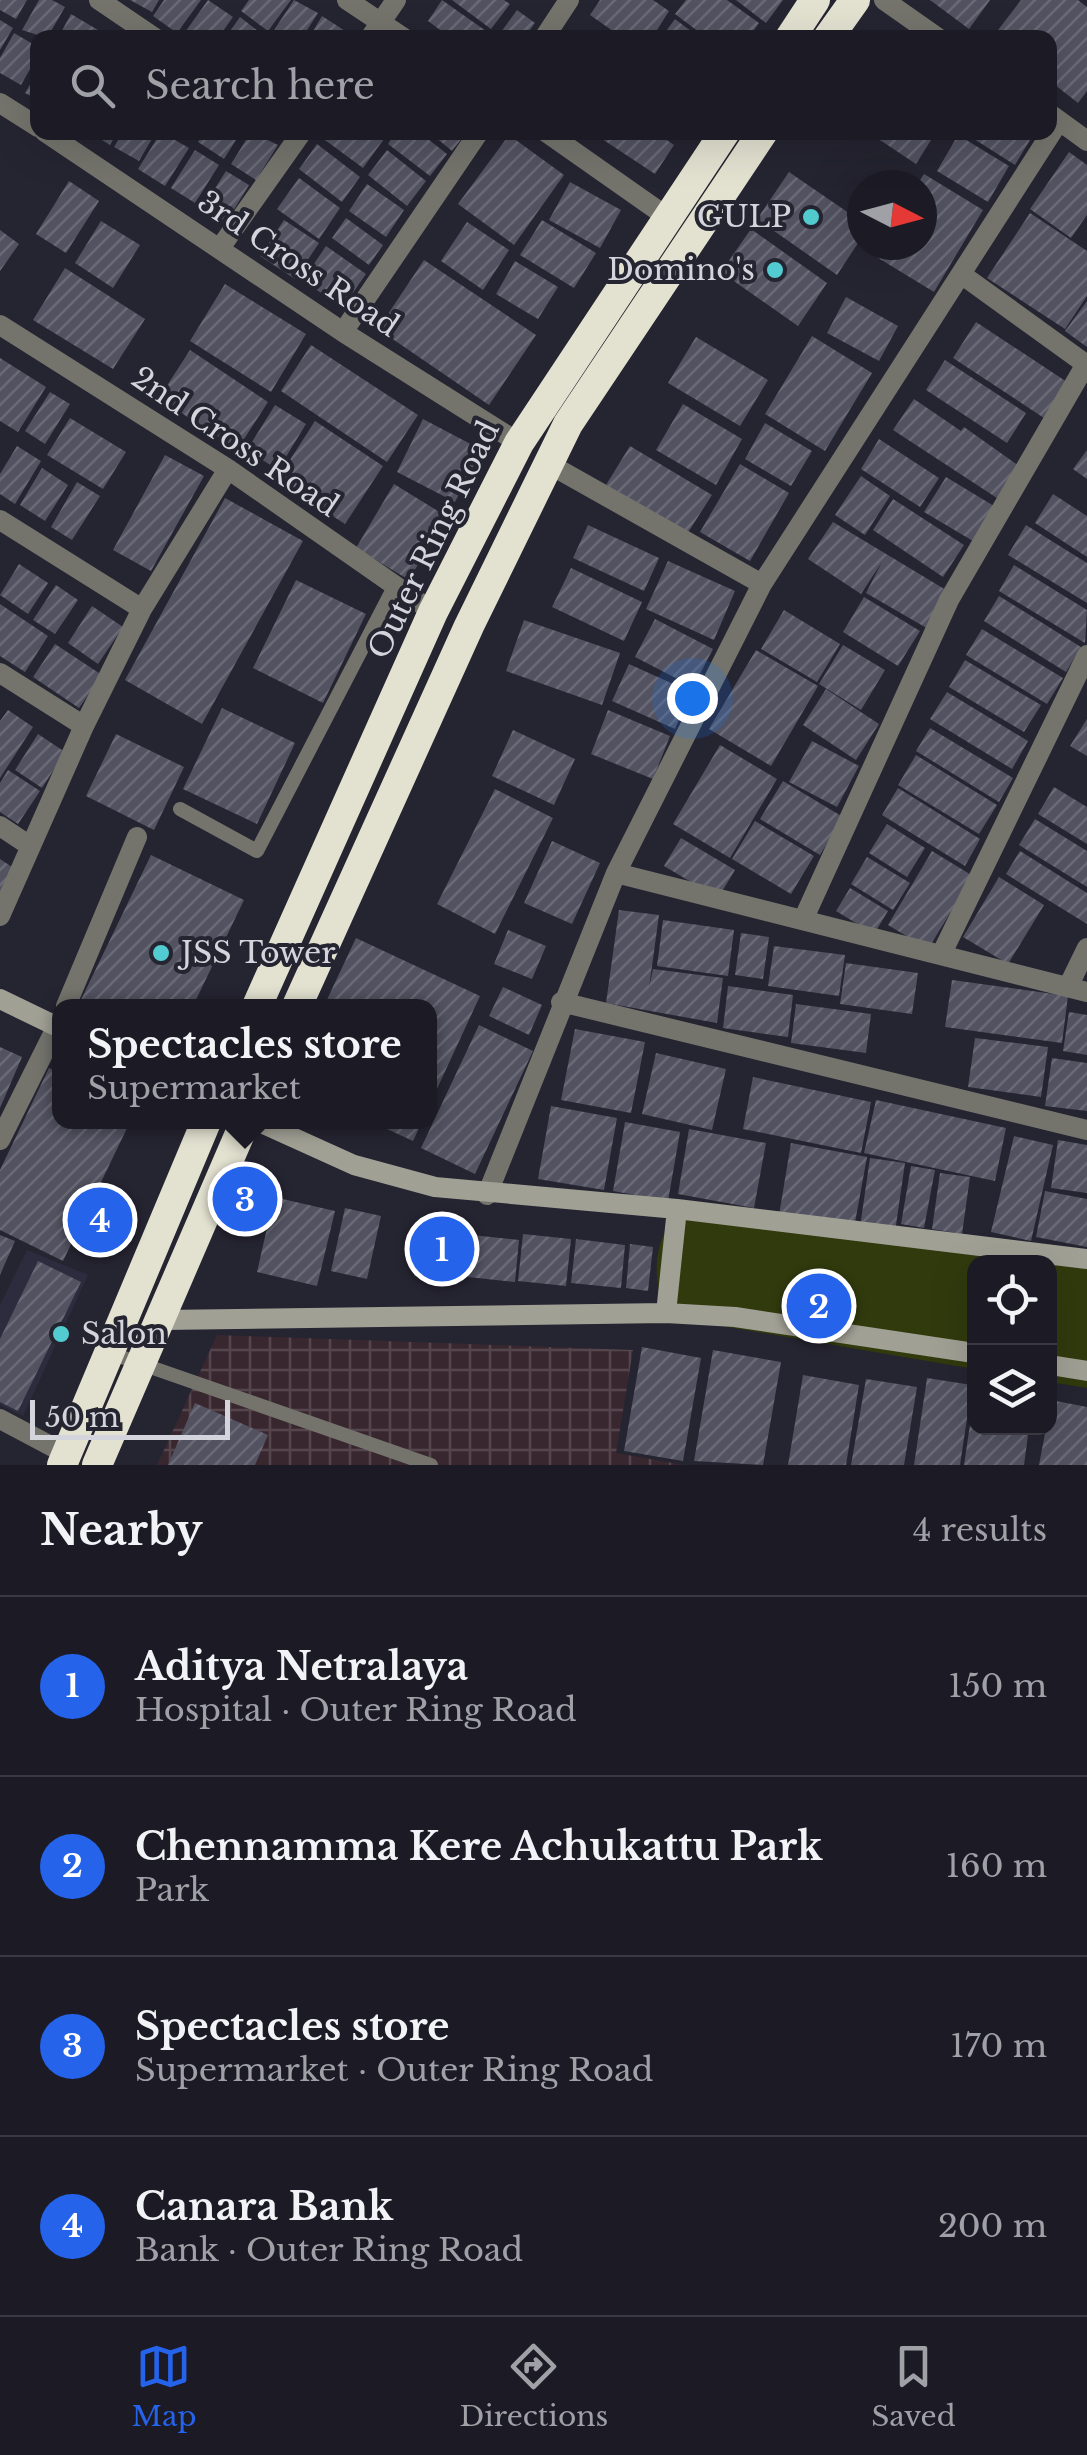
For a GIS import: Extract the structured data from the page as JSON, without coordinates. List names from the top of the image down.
{
  "streets": {
    "highway": ["Outer Ring Road"],
    "street": ["3rd Cross Road", "2nd Cross Road"]
  },
  "crossings": [
    ["3rd Cross Road", "Outer Ring Road"],
    ["2nd Cross Road", "Outer Ring Road"]
  ],
  "places": [
    "GULP",
    "Domino's",
    "JSS Tower",
    "Salon"
  ],
  "scale_bar": "50 m",
  "north": "right",
  "page": {
    "search": "Search here",
    "popup": ["Spectacles store", "Supermarket"],
    "pins": [
      "3",
      "4",
      "1",
      "2"
    ],
    "scale": "50 m",
    "heading": ["Nearby", "4 results"],
    "list": [
      {
        "mark": "1",
        "name": "Aditya Netralaya",
        "note": "Hospital · Outer Ring Road",
        "value": "150 m"
      },
      {
        "mark": "2",
        "name": "Chennamma Kere Achukattu Park",
        "note": "Park",
        "value": "160 m"
      },
      {
        "mark": "3",
        "name": "Spectacles store",
        "note": "Supermarket · Outer Ring Road",
        "value": "170 m"
      },
      {
        "mark": "4",
        "name": "Canara Bank",
        "note": "Bank · Outer Ring Road",
        "value": "200 m"
      }
    ],
    "nav": ["Map", "Directions", "Saved"]
  }
}
